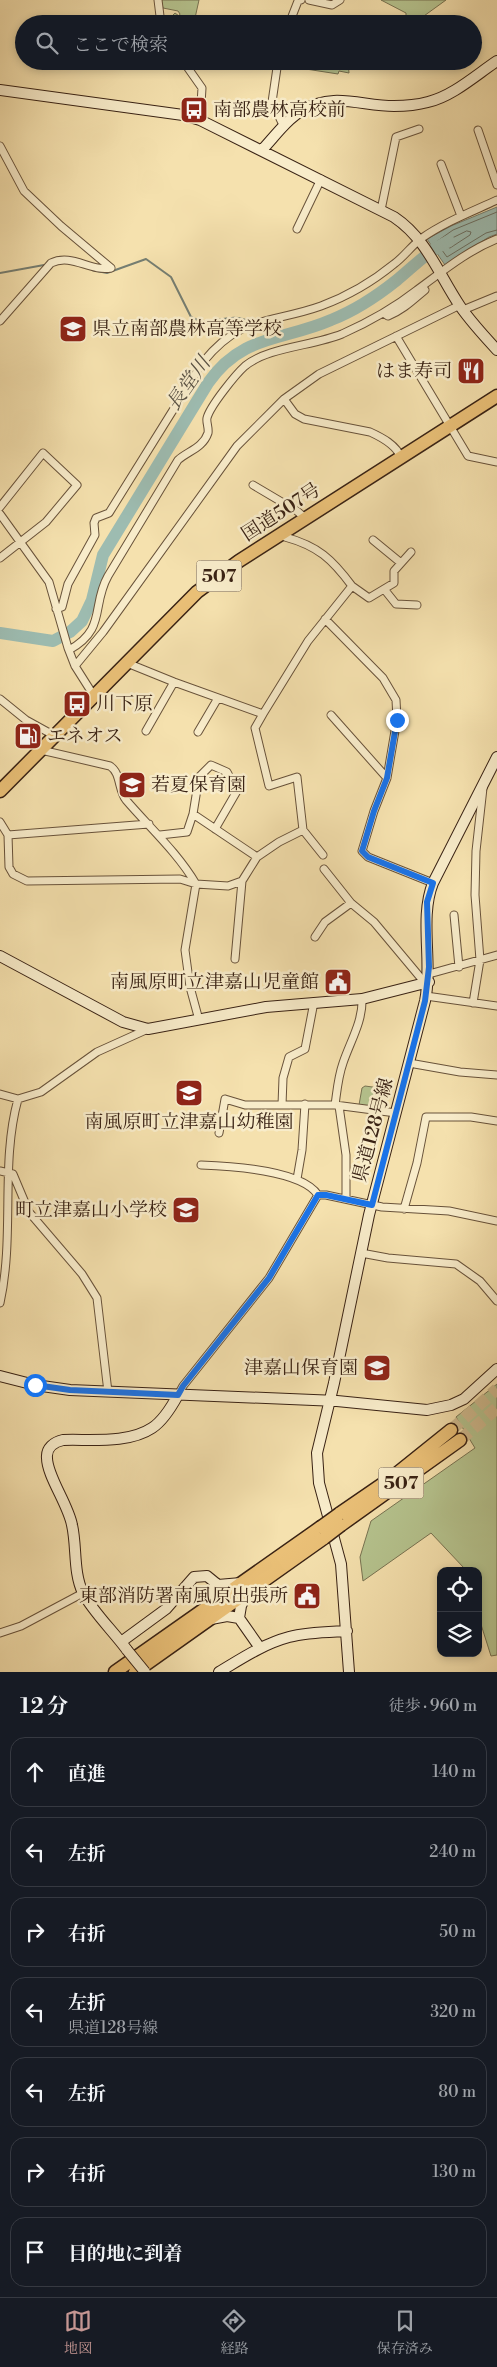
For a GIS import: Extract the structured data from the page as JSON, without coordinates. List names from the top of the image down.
{
  "streets": {
    "highway": ["国道507号", "507"],
    "street": ["県道128号線"]
  },
  "water": ["長堂川"],
  "places": {
    "bus stop": ["南部農林高校前", "川下原"],
    "school or university": [
      "県立南部農林高等学校",
      "若夏保育園",
      "南風原町立津嘉山幼稚園",
      "町立津嘉山小学校",
      "津嘉山保育園"
    ],
    "restaurant": ["はま寿司"],
    "fuel station": ["エネオス"],
    "public building": ["南風原町立津嘉山児童館", "東部消防署南風原出張所"]
  },
  "page": {
    "search": "ここで検索",
    "heading": ["12 分", "徒歩 · 960 m"],
    "list": [
      ["直進", "140 m"],
      ["左折", "240 m"],
      ["右折", "50 m"],
      ["左折", "県道128号線", "320 m"],
      ["左折", "80 m"],
      ["右折", "130 m"],
      "目的地に到着"
    ],
    "nav": ["地図", "経路", "保存済み"]
  }
}
